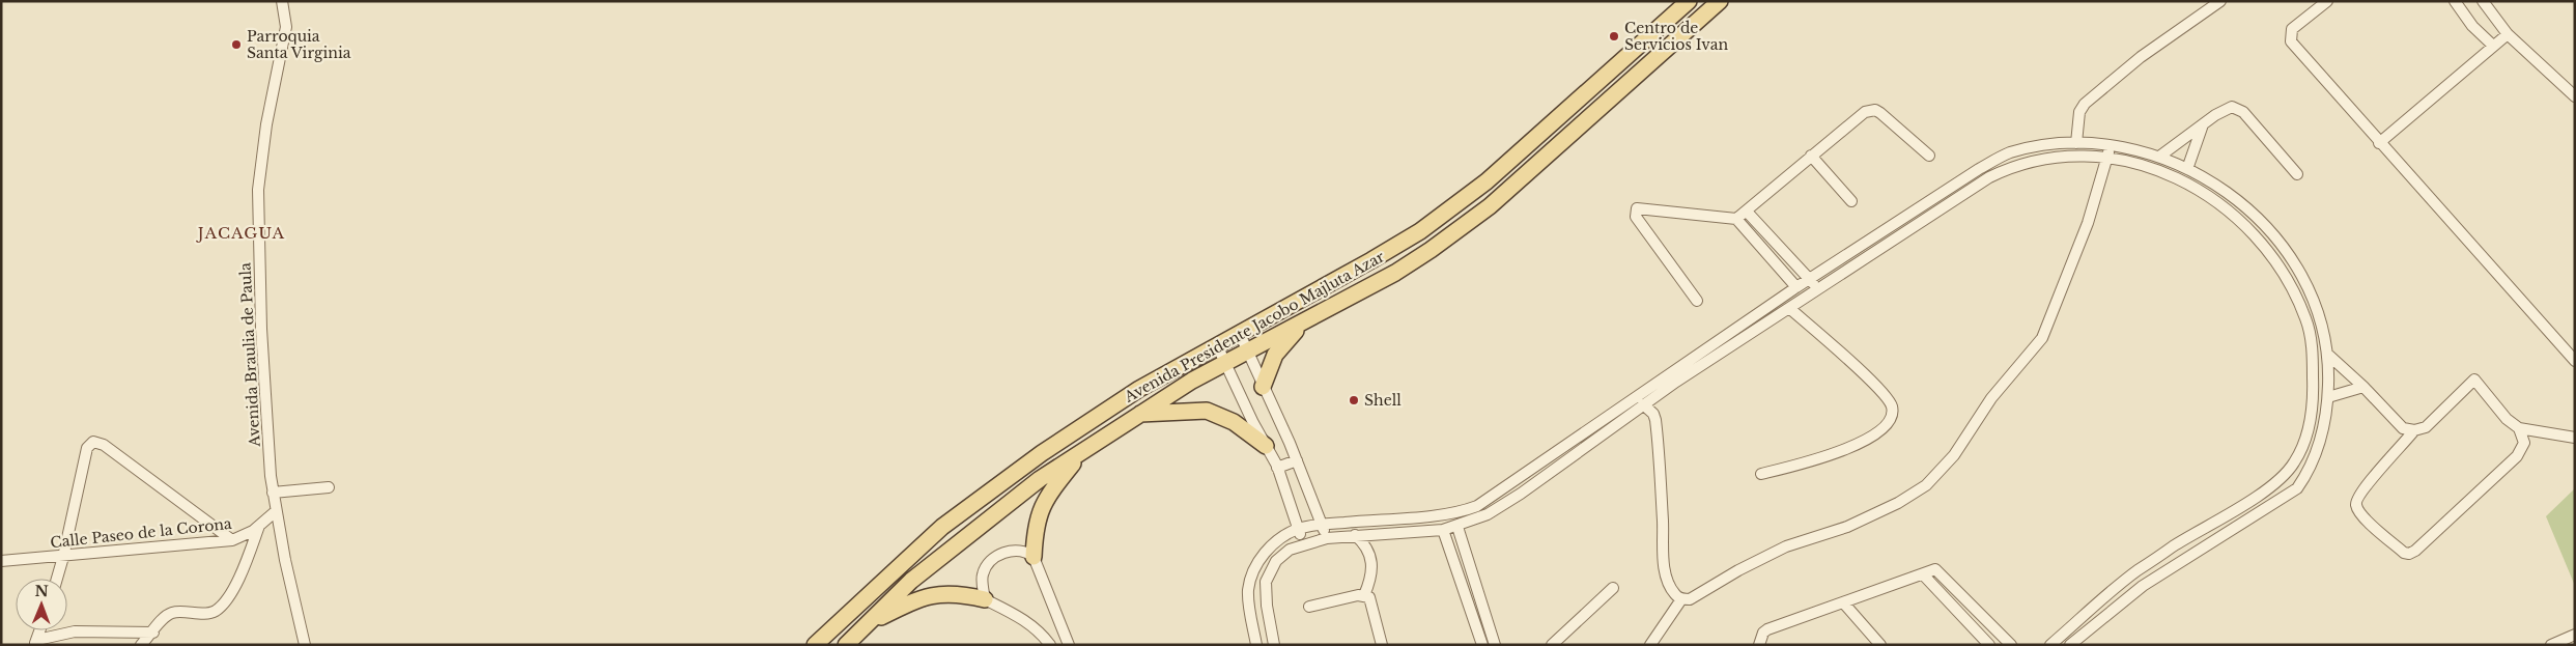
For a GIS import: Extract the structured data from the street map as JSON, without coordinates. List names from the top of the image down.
{
  "streets": {
    "main road": ["Avenida Presidente Jacobo Majluta Azar"],
    "street": ["Avenida Braulia de Paula", "Calle Paseo de la Corona"]
  },
  "crossings": [
    ["Avenida Braulia de Paula", "Calle Paseo de la Corona"]
  ],
  "districts": ["JACAGUA"],
  "places": ["Centro de Servicios Ivan", "Parroquia Santa Virginia", "Shell"],
  "north": "top"
}
